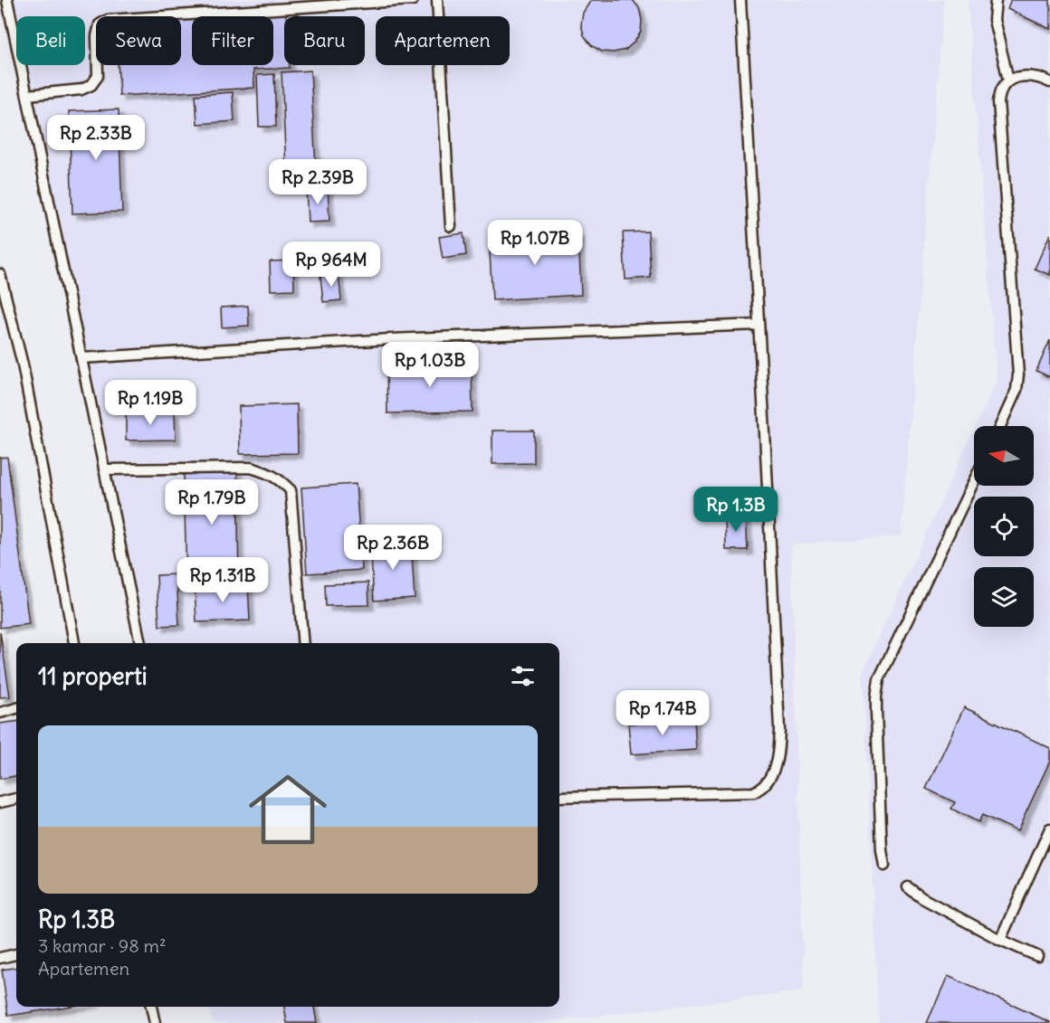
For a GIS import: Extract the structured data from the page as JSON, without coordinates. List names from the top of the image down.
{
  "north": "left",
  "page": {
    "chip": [
      "Beli",
      "Sewa",
      "Filter",
      "Baru",
      "Apartemen"
    ],
    "price": [
      "Rp 2.33B",
      "Rp 2.39B",
      "Rp 1.07B",
      "Rp 964M",
      "Rp 1.03B",
      "Rp 1.19B",
      "Rp 1.79B",
      "Rp 1.3B",
      "Rp 2.36B",
      "Rp 1.31B",
      "Rp 1.74B"
    ],
    "heading": "11 properti",
    "list": [
      {
        "name": "Rp 1.3B",
        "note": "3 kamar · 98 m² · Apartemen"
      }
    ]
  }
}
